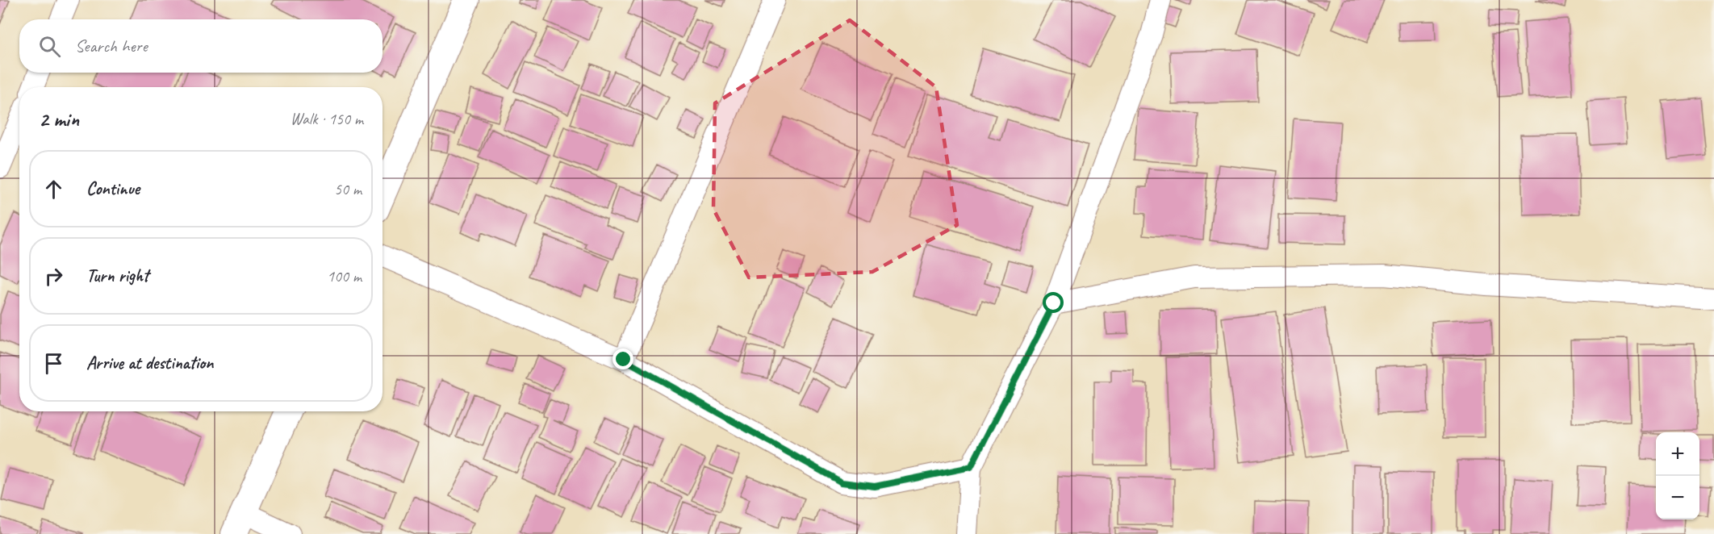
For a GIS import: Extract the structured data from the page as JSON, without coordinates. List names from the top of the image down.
{
  "page": {
    "search": "Search here",
    "heading": ["2 min", "Walk · 150 m"],
    "list": [
      ["Continue", "50 m"],
      ["Turn right", "100 m"],
      "Arrive at destination"
    ],
    "map_buttons": ["+", "−"]
  }
}
